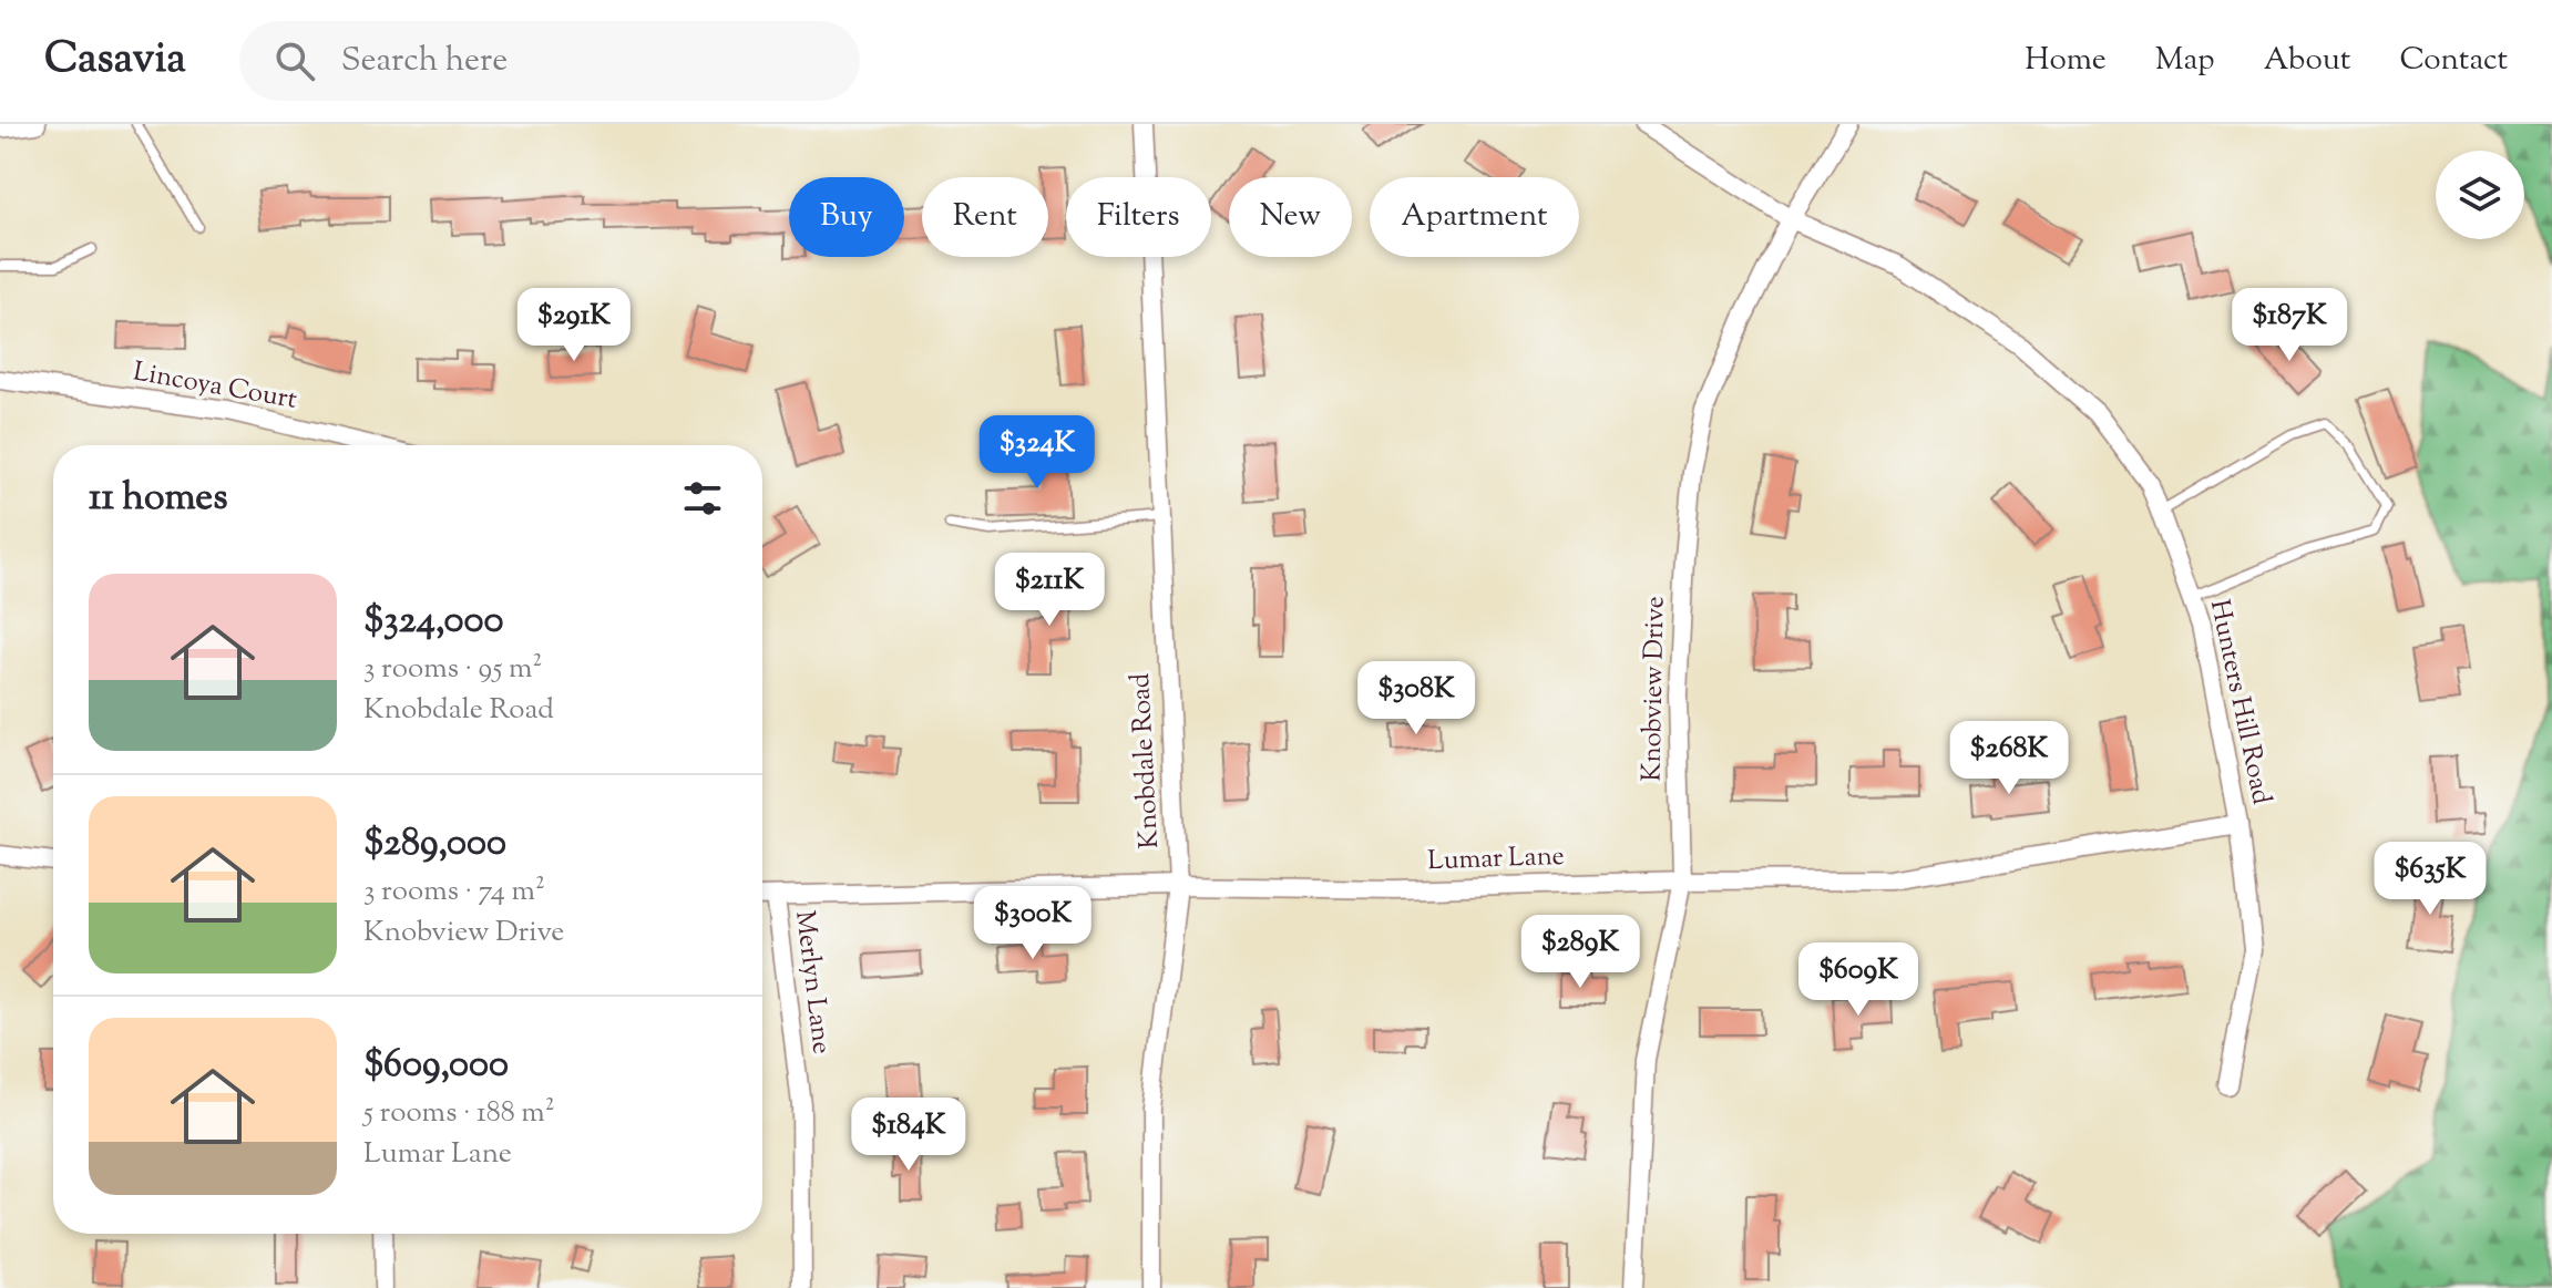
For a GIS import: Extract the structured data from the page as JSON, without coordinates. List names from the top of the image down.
{
  "streets": {
    "street": [
      "Lincoya Court",
      "Knobview Drive",
      "Hunters Hill Road",
      "Knobdale Road",
      "Lumar Lane",
      "Merlyn Lane"
    ]
  },
  "crossings": [
    ["Knobview Drive", "Hunters Hill Road"],
    ["Knobview Drive", "Lumar Lane"],
    ["Hunters Hill Road", "Lumar Lane"],
    ["Knobdale Road", "Lumar Lane"],
    ["Lumar Lane", "Merlyn Lane"]
  ],
  "page": {
    "header": "Casavia",
    "search": "Search here",
    "nav": [
      "Home",
      "Map",
      "About",
      "Contact"
    ],
    "chip": [
      "Buy",
      "Rent",
      "Filters",
      "New",
      "Apartment"
    ],
    "price": [
      "$291K",
      "$187K",
      "$324K",
      "$211K",
      "$308K",
      "$268K",
      "$635K",
      "$300K",
      "$289K",
      "$609K",
      "$184K"
    ],
    "heading": "11 homes",
    "list": [
      {
        "name": "$324,000",
        "note": "3 rooms · 95 m² · Knobdale Road"
      },
      {
        "name": "$289,000",
        "note": "3 rooms · 74 m² · Knobview Drive"
      },
      {
        "name": "$609,000",
        "note": "5 rooms · 188 m² · Lumar Lane"
      }
    ]
  }
}
